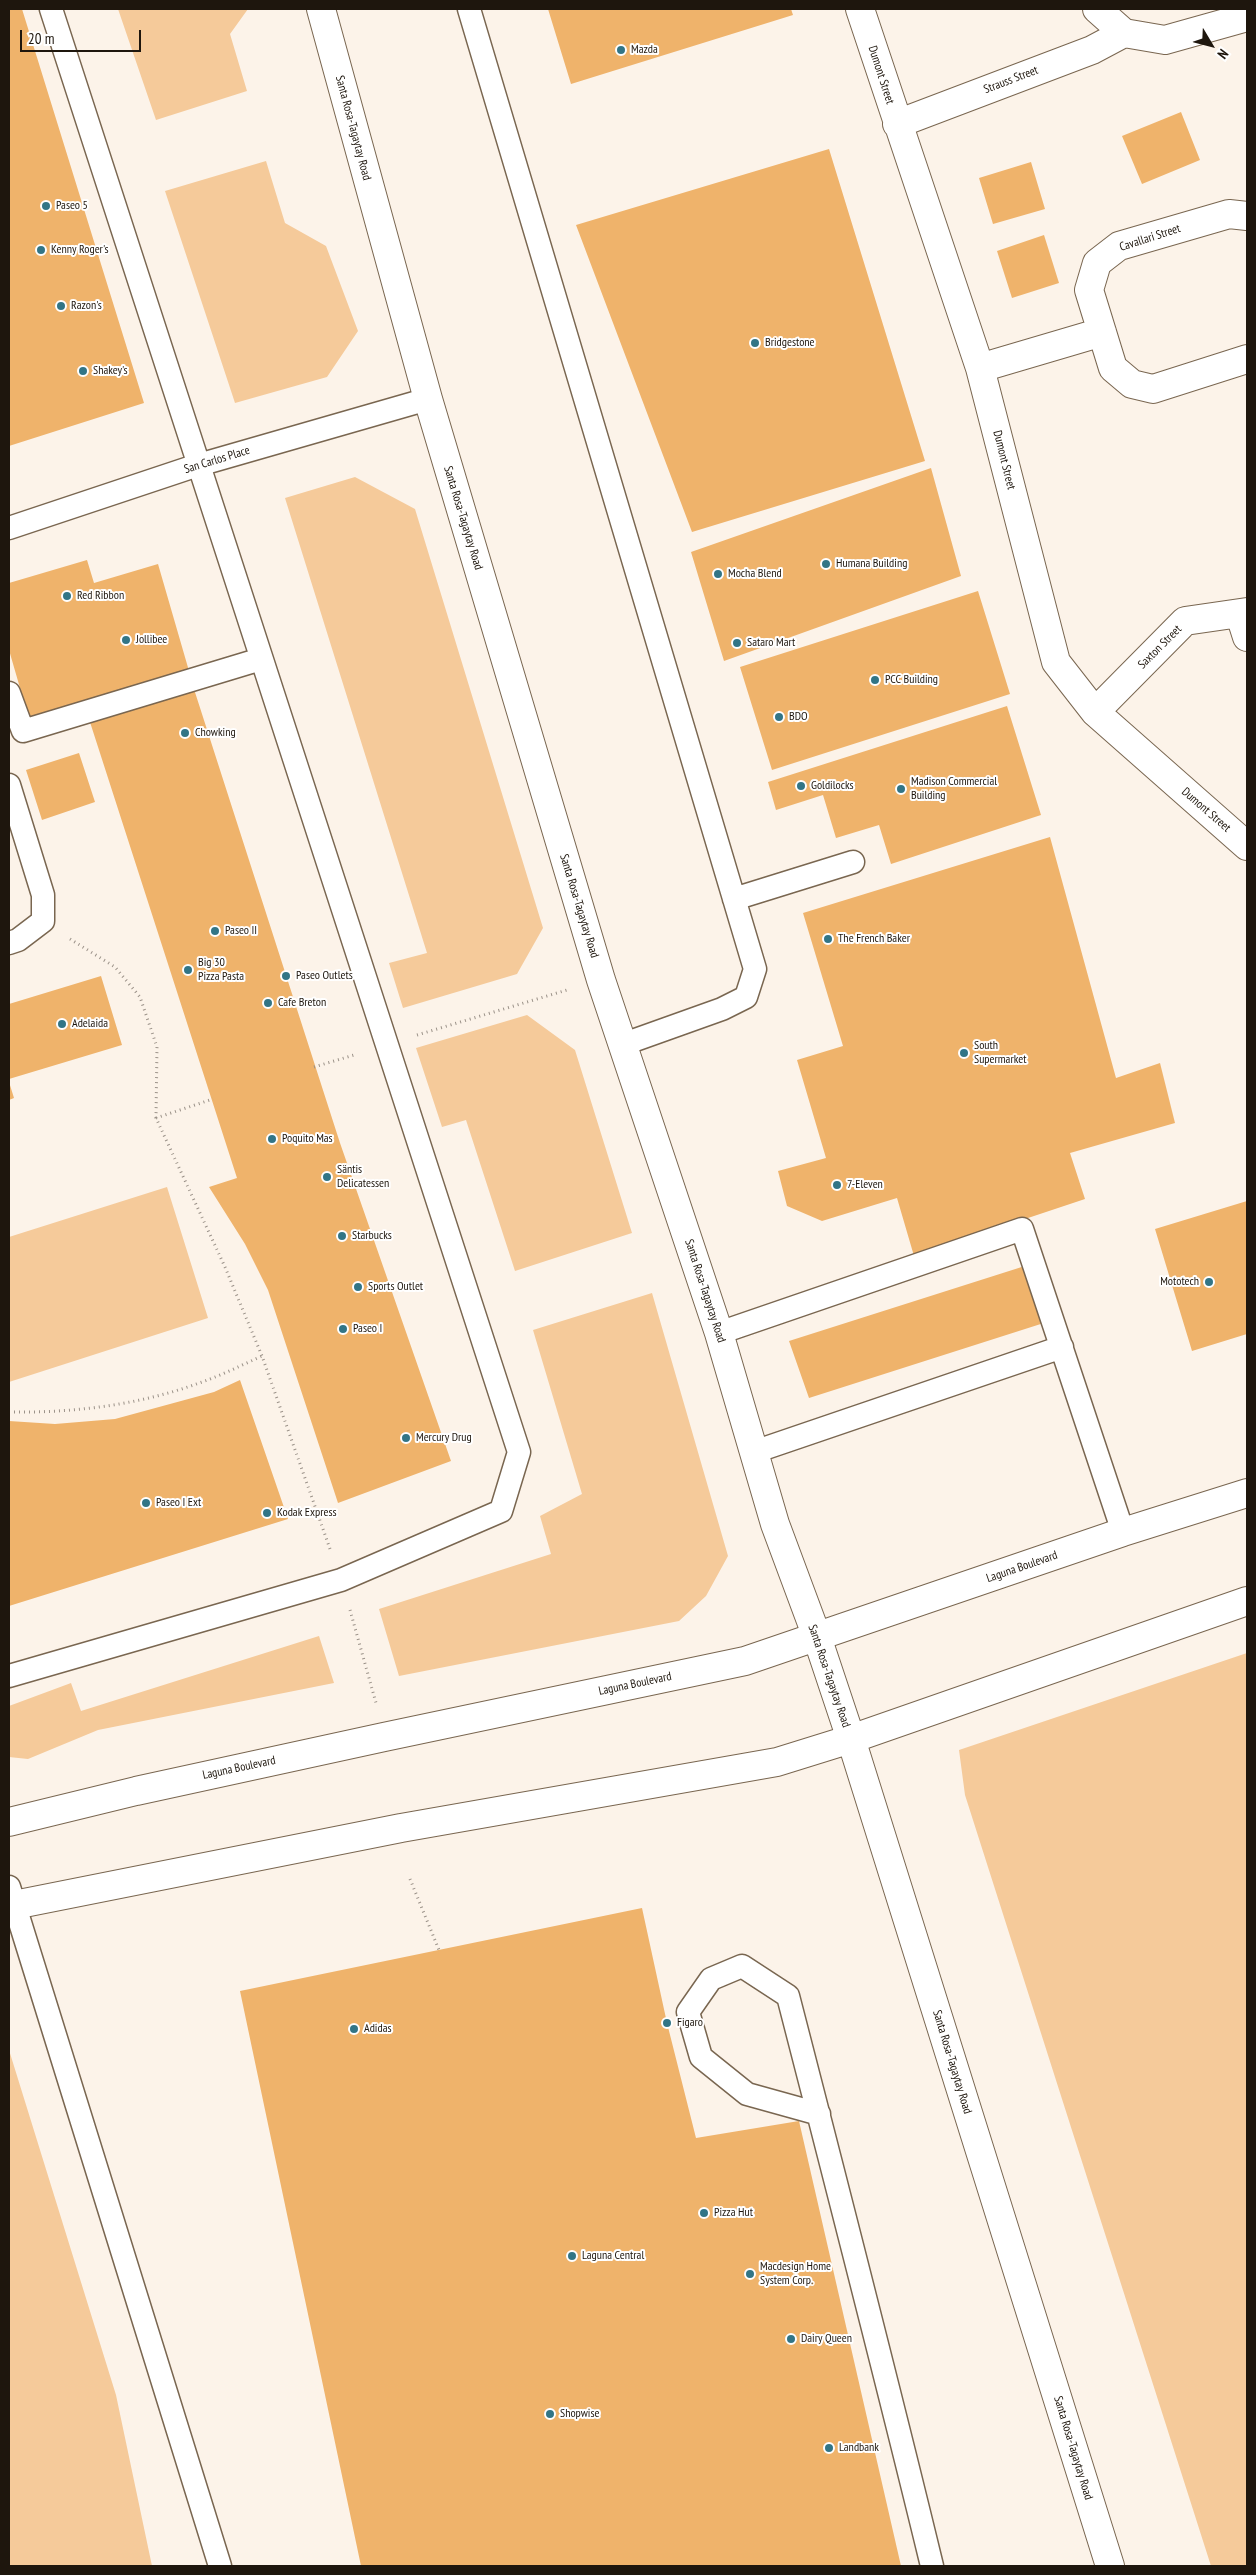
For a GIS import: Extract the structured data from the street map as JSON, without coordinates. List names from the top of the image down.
{
  "streets": {
    "main road": [
      "Dumont Street",
      "Strauss Street",
      "Santa Rosa-Tagaytay Road",
      "Cavallari Street",
      "Saxton Street",
      "Laguna Boulevard"
    ],
    "lane": ["San Carlos Place"]
  },
  "crossings": [
    ["Dumont Street", "Strauss Street"],
    ["Dumont Street", "Saxton Street"],
    ["Santa Rosa-Tagaytay Road", "San Carlos Place"],
    ["Santa Rosa-Tagaytay Road", "Laguna Boulevard"]
  ],
  "places": [
    "Mazda",
    "Paseo 5",
    "Kenny Roger's",
    "Razon's",
    "Bridgestone",
    "Shakey's",
    "Humana Building",
    "Mocha Blend",
    "Red Ribbon",
    "Jollibee",
    "Sataro Mart",
    "PCC Building",
    "BDO",
    "Chowking",
    "Goldilocks",
    "Madison Commercial Building",
    "Paseo II",
    "The French Baker",
    "Big 30 Pizza Pasta",
    "Paseo Outlets",
    "Cafe Breton",
    "Adelaida",
    "South Supermarket",
    "Poquito Mas",
    "Säntis Delicatessen",
    "7-Eleven",
    "Starbucks",
    "Mototech",
    "Sports Outlet",
    "Paseo I",
    "Mercury Drug",
    "Paseo I Ext",
    "Kodak Express",
    "Figaro",
    "Adidas",
    "Pizza Hut",
    "Laguna Central",
    "Macdesign Home System Corp.",
    "Dairy Queen",
    "Shopwise",
    "Landbank"
  ],
  "scale_bar": "20 m",
  "north": "bottom right"
}
